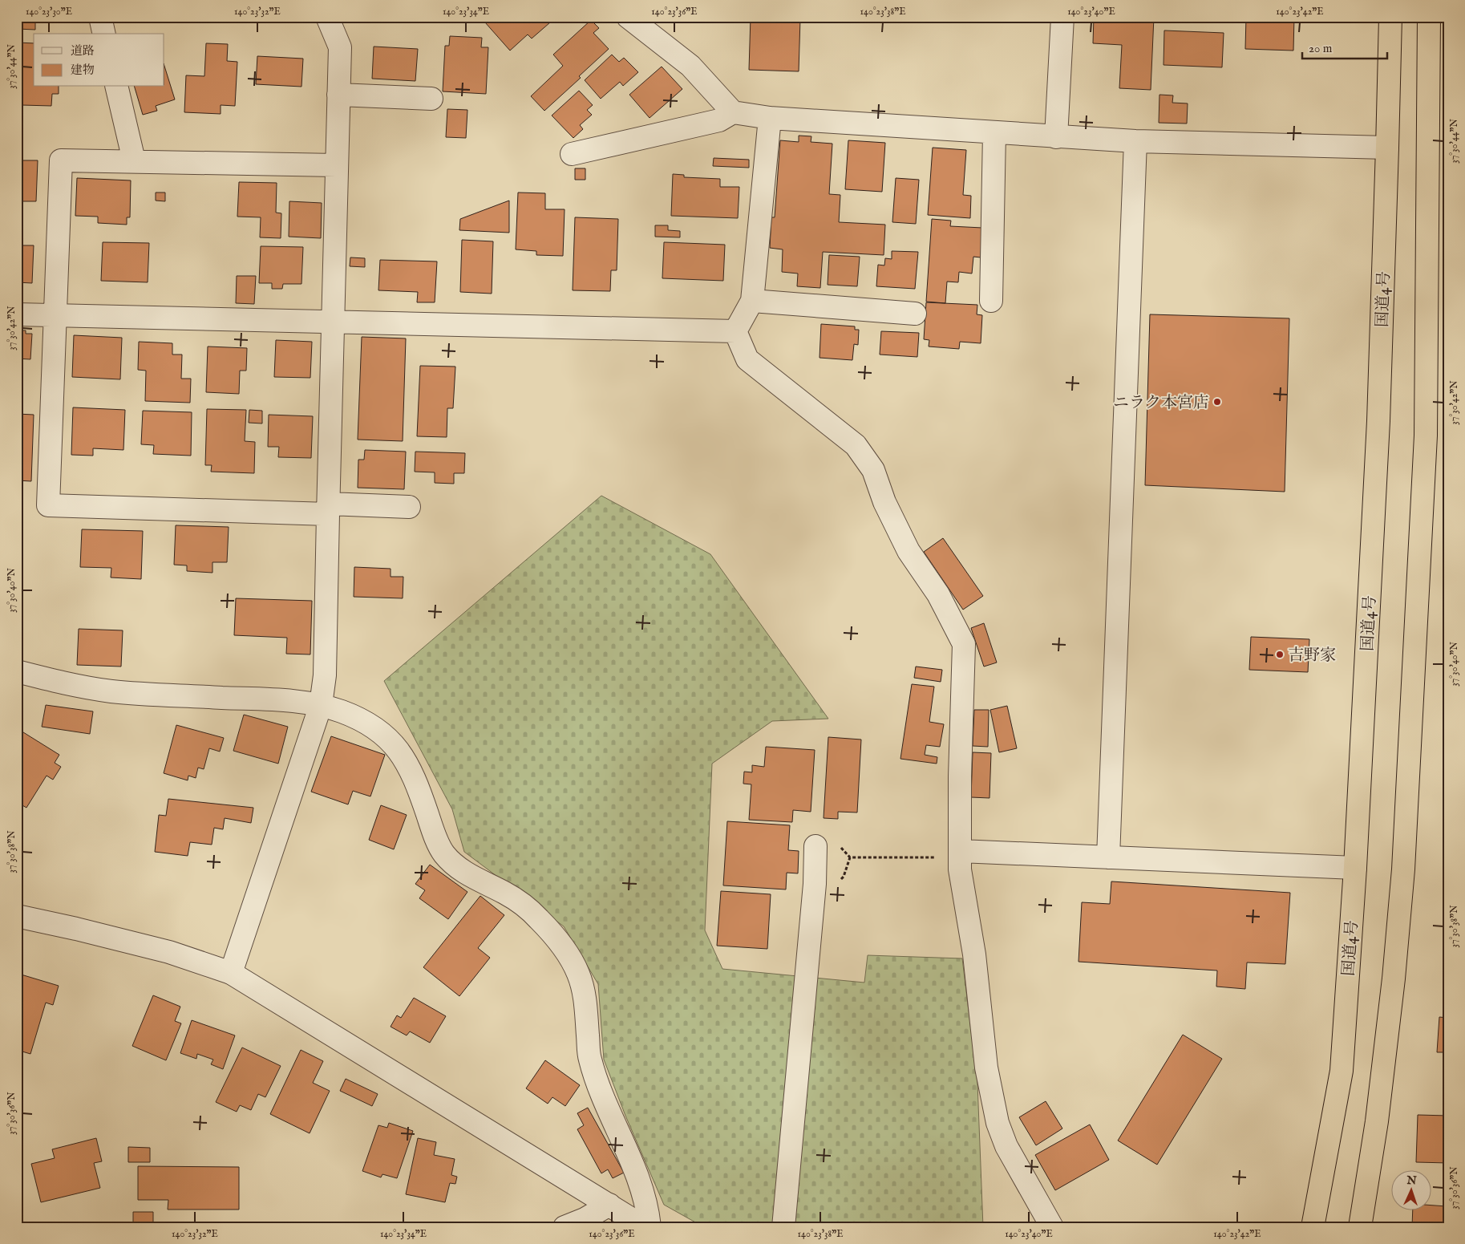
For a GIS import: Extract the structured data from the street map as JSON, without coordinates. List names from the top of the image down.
{
  "streets": {
    "highway": ["国道4号"]
  },
  "places": ["ニラク本宮店", "吉野家"],
  "legend": ["道路", "建物"],
  "scale_bar": "20 m",
  "north": "top",
  "coordinates": [
    "140°23'30\"E",
    "140°23'32\"E",
    "140°23'34\"E",
    "140°23'36\"E",
    "140°23'38\"E",
    "140°23'40\"E",
    "140°23'42\"E",
    "37°30'44\"N",
    "37°30'42\"N",
    "37°30'40\"N",
    "37°30'38\"N",
    "37°30'36\"N"
  ]
}
